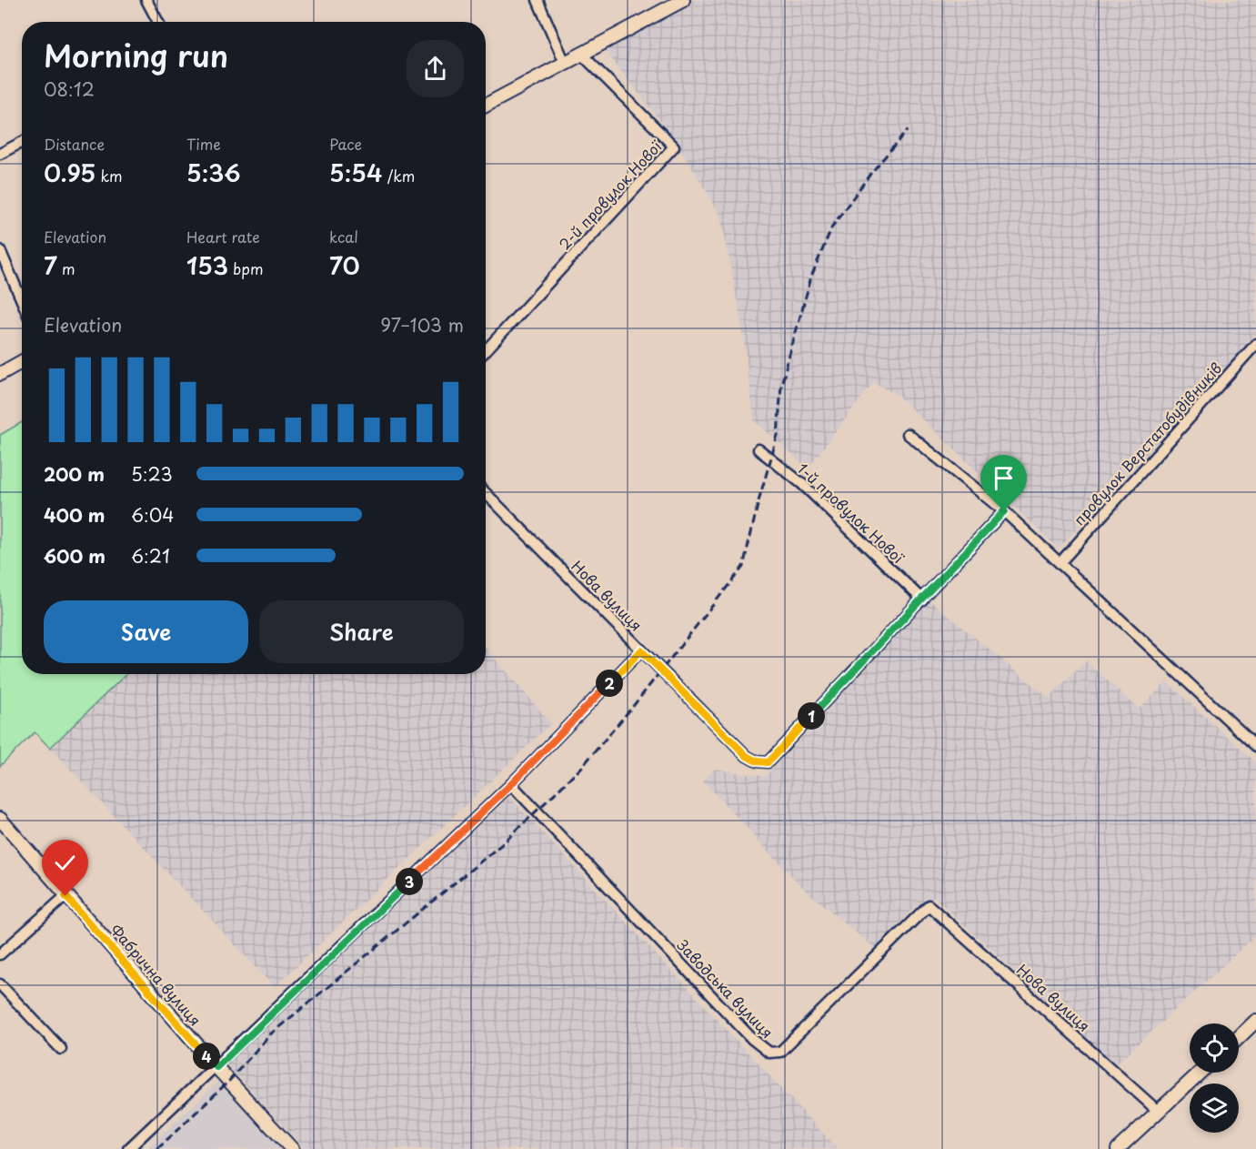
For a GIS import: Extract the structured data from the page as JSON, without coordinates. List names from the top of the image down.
{
  "streets": {
    "street": [
      "2-й провулок Нової",
      "провулок Верстатобудівників",
      "1-й провулок Нової",
      "Нова вулиця",
      "Фабрична вулиця",
      "Заводська вулиця"
    ]
  },
  "crossings": [
    ["1-й провулок Нової", "Нова вулиця"],
    ["Нова вулиця", "Заводська вулиця"]
  ],
  "page": {
    "heading": ["Morning run", "08:12"],
    "stats": [
      ["Distance", "0.95 km"],
      ["Time", "5:36"],
      ["Pace", "5:54 /km"],
      ["Elevation", "7 m"],
      ["Heart rate", "153 bpm"],
      ["kcal", "70"]
    ],
    "chart": ["Elevation", "97–103 m"],
    "list": [
      {
        "name": "200 m",
        "note": "5:23"
      },
      {
        "name": "400 m",
        "note": "6:04"
      },
      {
        "name": "600 m",
        "note": "6:21"
      }
    ],
    "buttons": ["Save", "Share"],
    "pins": [
      "2",
      "1",
      "3",
      "4"
    ]
  }
}
